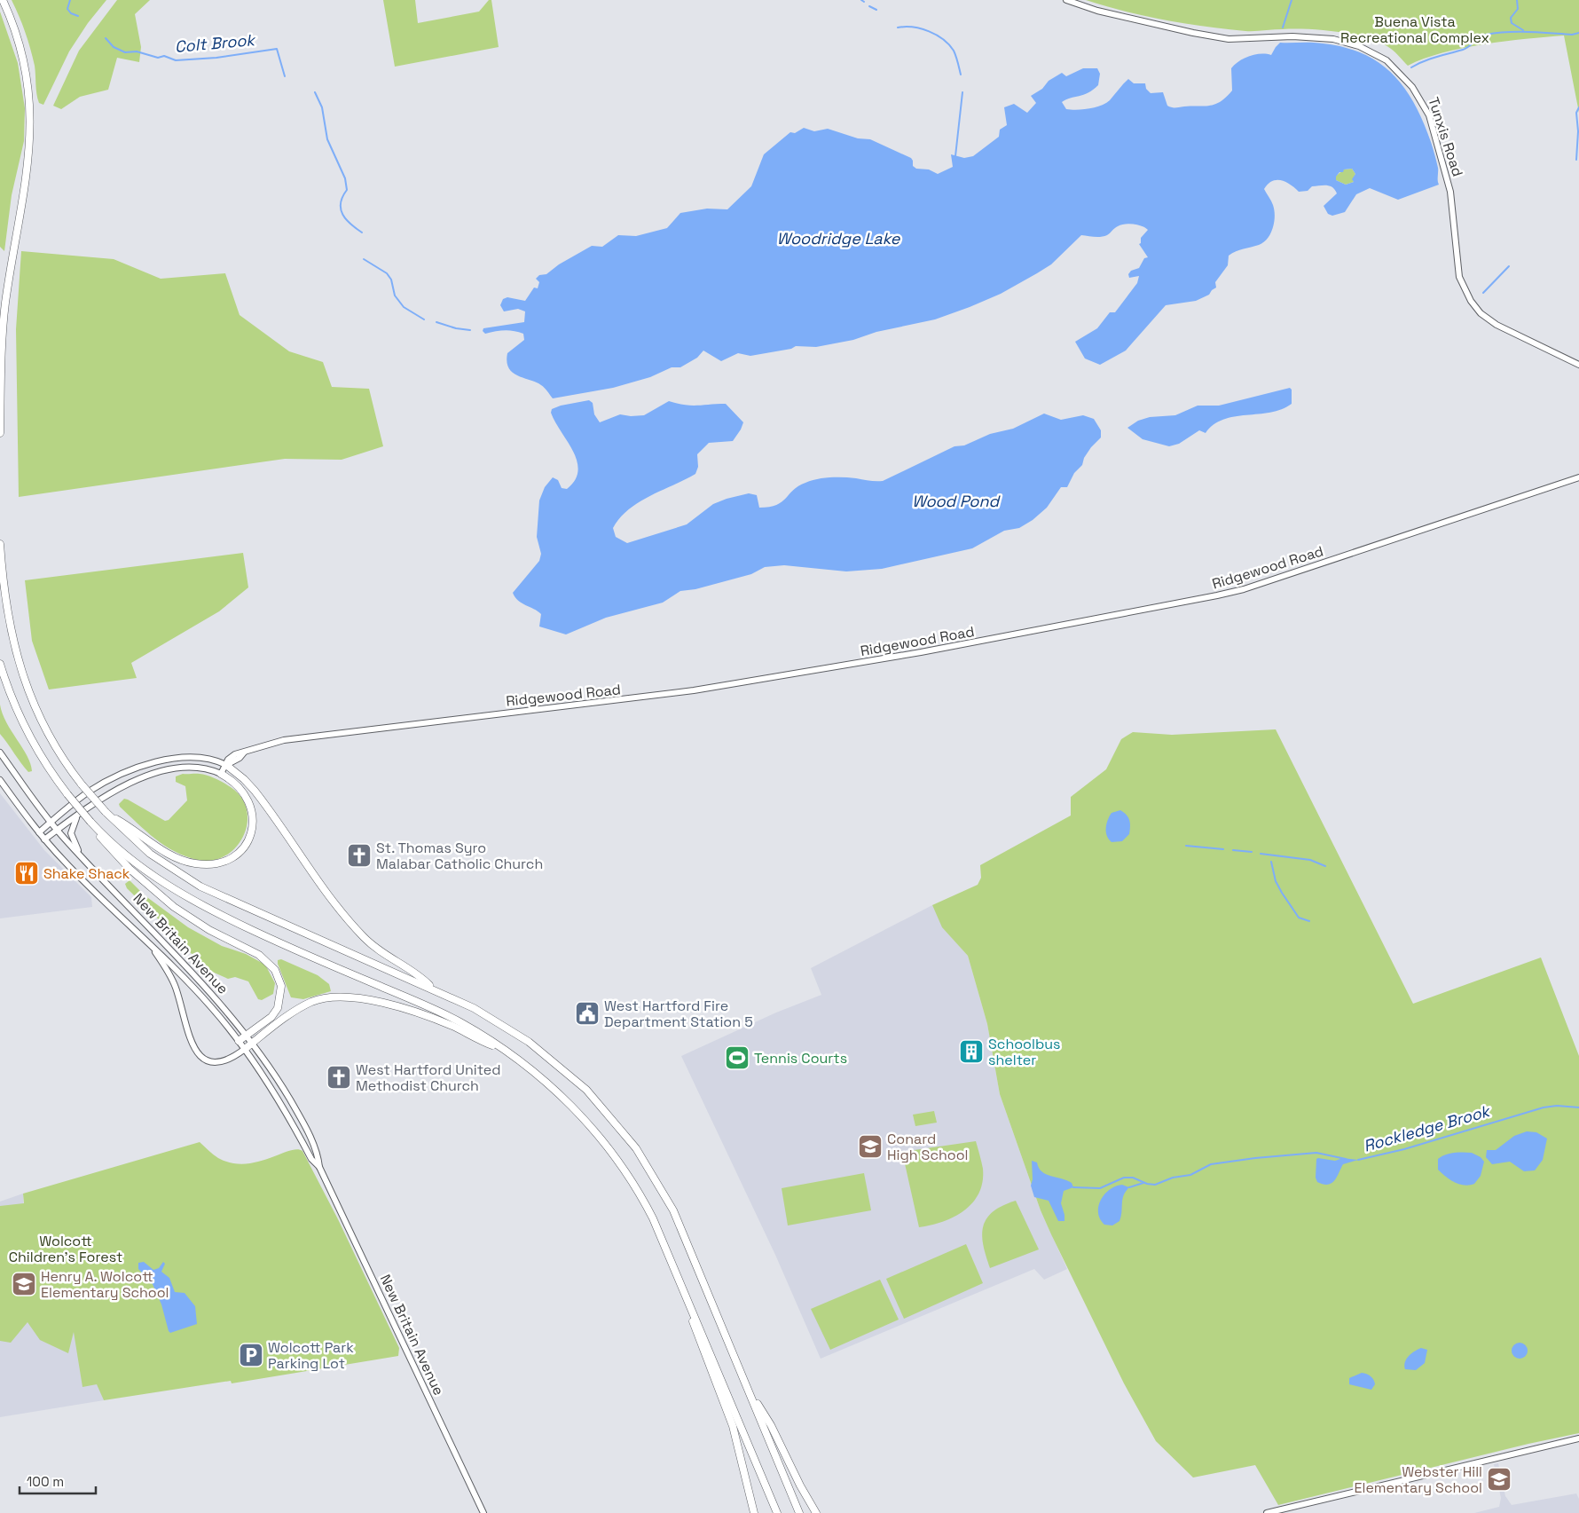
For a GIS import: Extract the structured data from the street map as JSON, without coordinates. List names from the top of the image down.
{
  "streets": {
    "main road": ["Tunxis Road", "Ridgewood Road", "New Britain Avenue"]
  },
  "water": [
    "Colt Brook",
    "Woodridge Lake",
    "Wood Pond",
    "Rockledge Brook"
  ],
  "parks": ["Buena Vista Recreational Complex", "Wolcott Children's Forest"],
  "places": {
    "church": ["St. Thomas Syro Malabar Catholic Church", "West Hartford United Methodist Church"],
    "restaurant": ["Shake Shack"],
    "public building": ["West Hartford Fire Department Station 5"],
    "building": ["Schoolbus shelter"],
    "sports": ["Tennis Courts"],
    "school or university": ["Conard High School", "Henry A. Wolcott Elementary School", "Webster Hill Elementary School"],
    "parking": ["Wolcott Park Parking Lot"]
  },
  "scale_bar": "100 m"
}
